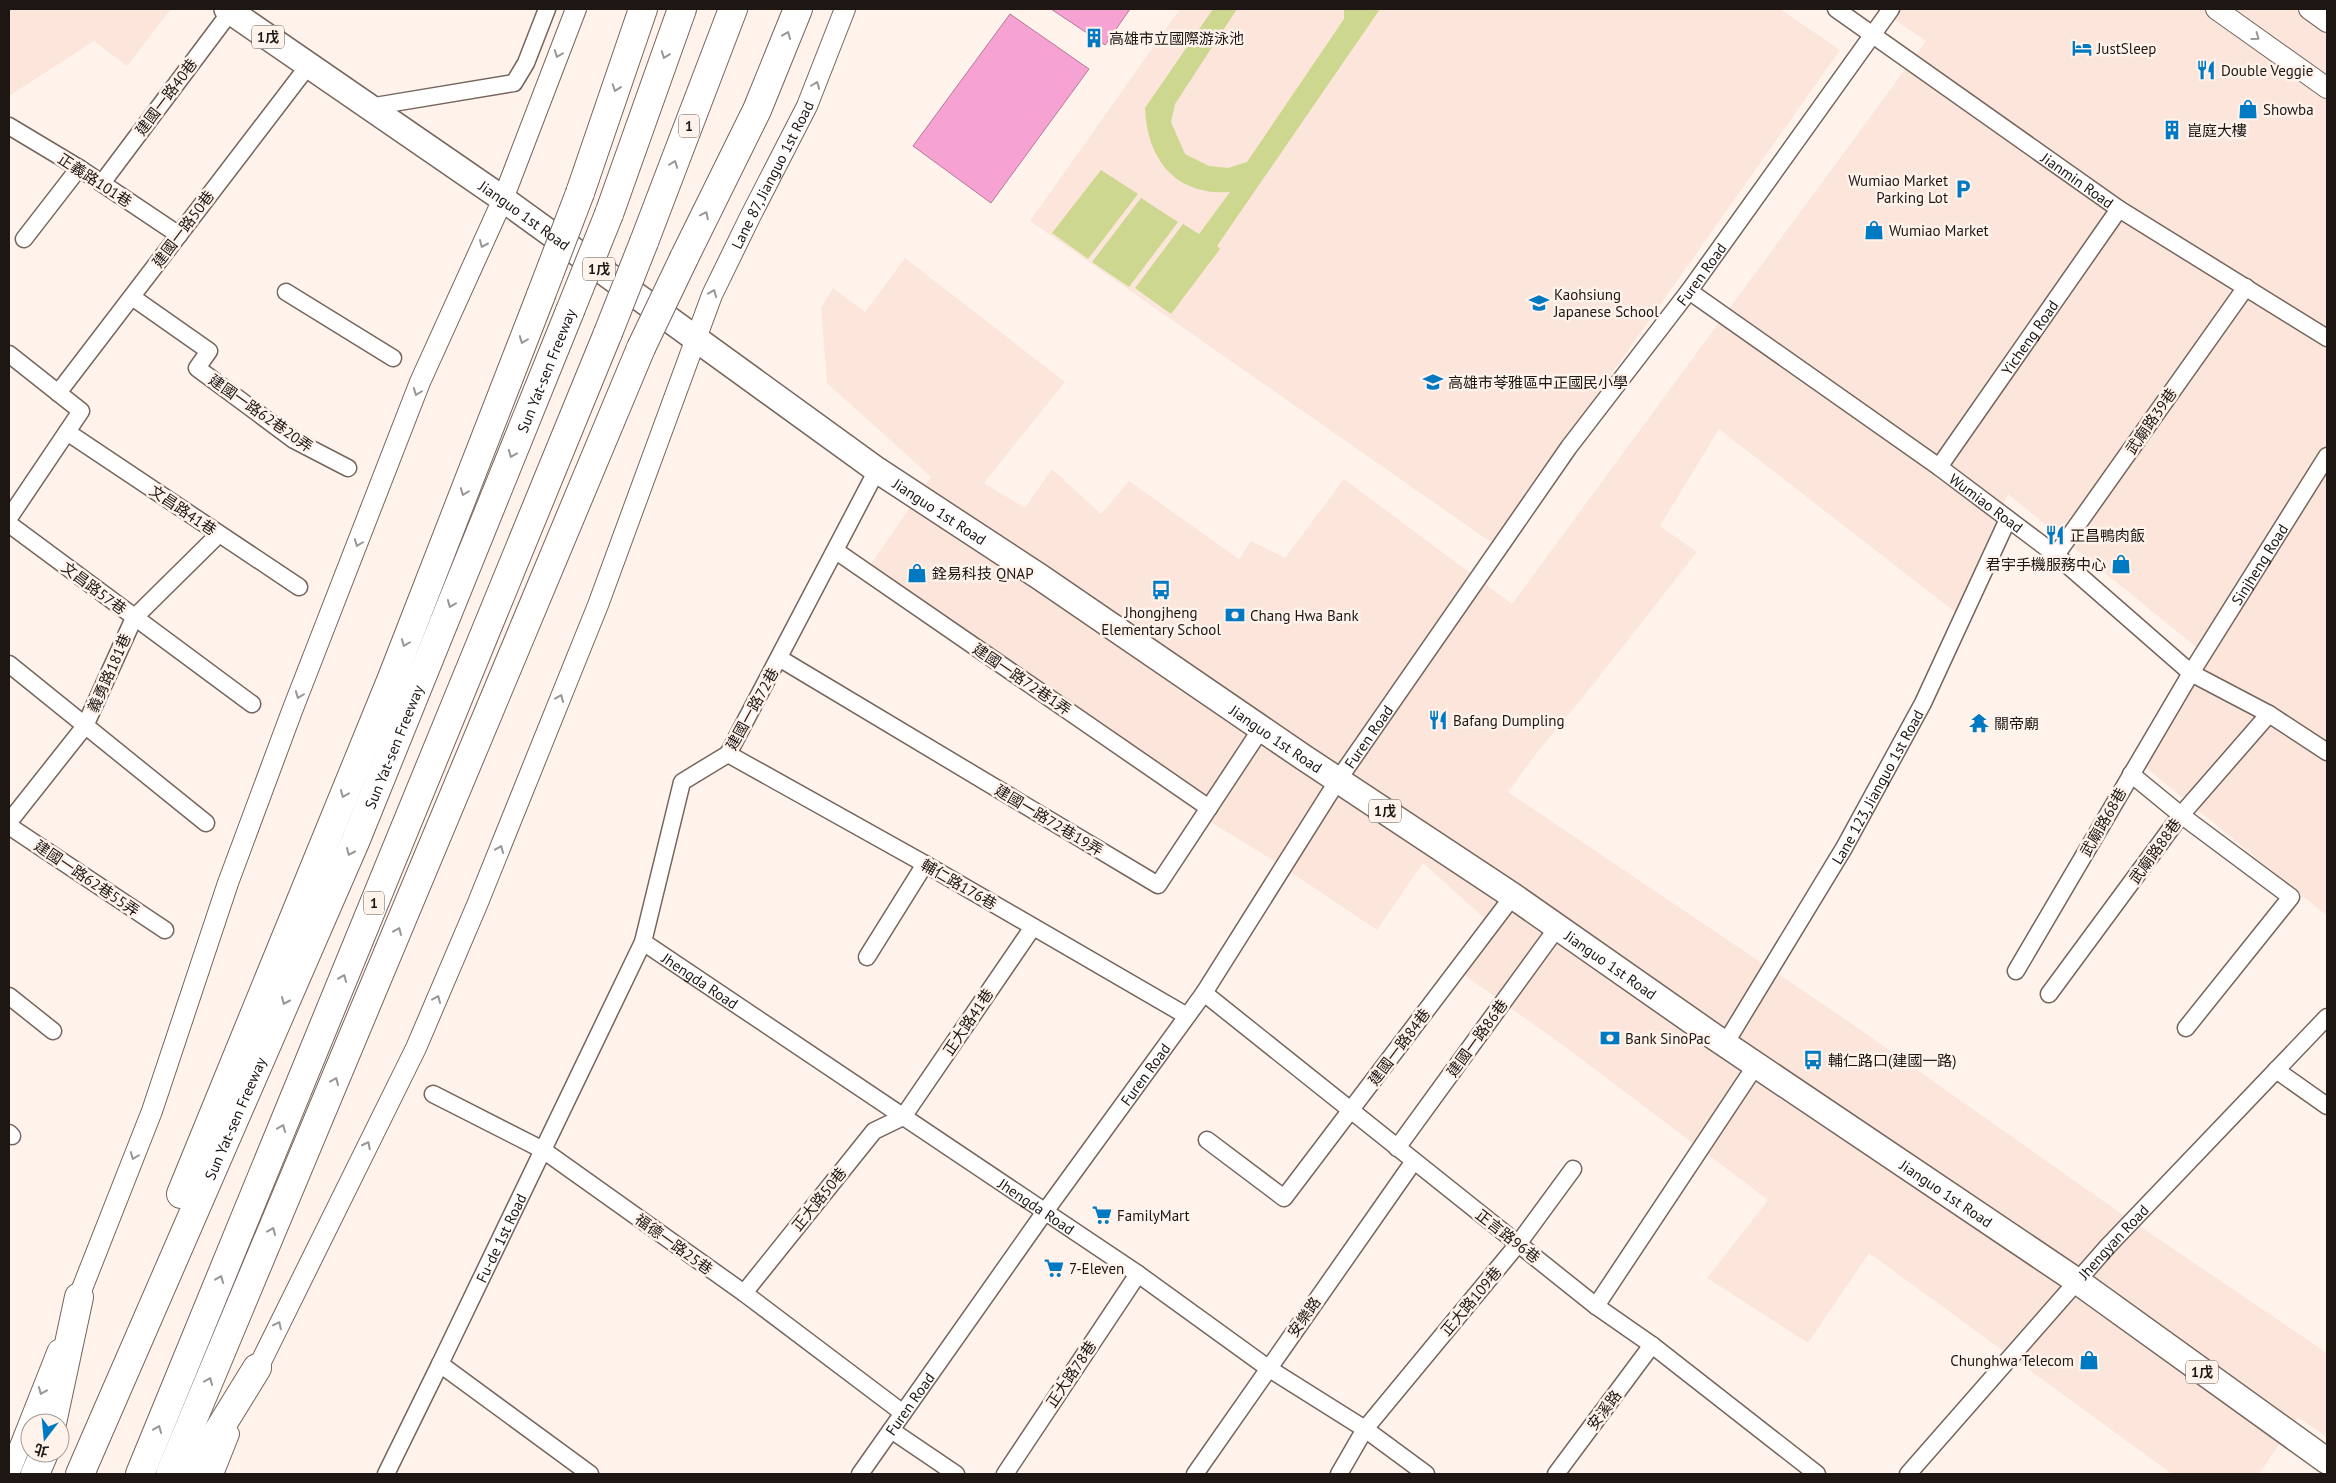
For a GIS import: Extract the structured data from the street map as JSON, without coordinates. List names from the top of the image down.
{
  "streets": {
    "highway": ["1", "Sun Yat-sen Freeway"],
    "main road": ["1戊", "Jianguo 1st Road"],
    "street": [
      "建國一路40巷",
      "Lane 87, Jianguo 1st Road",
      "正義路101巷",
      "Jianmin Road",
      "建國一路50巷",
      "Furen Road",
      "Yicheng Road",
      "建國一路62巷20弄",
      "武廟路39巷",
      "Wumiao Road",
      "文昌路41巷",
      "Sinjheng Road",
      "文昌路57巷",
      "義勇路181巷",
      "建國一路72巷1弄",
      "建國一路72巷",
      "Lane 123, Jianguo 1st Road",
      "建國一路72巷19弄",
      "武廟路68巷",
      "武廟路88巷",
      "建國一路62巷55弄",
      "輔仁路176巷",
      "Jhengda Road",
      "正大路41巷",
      "建國一路86巷",
      "建國一路84巷",
      "正大路50巷",
      "正言路96巷",
      "Fu-de 1st Road",
      "Jhengyan Road",
      "福德一路25巷",
      "正大路109巷",
      "安樂路",
      "正大路78巷",
      "安溪路"
    ]
  },
  "crossings": [
    ["建國一路40巷", "正義路101巷"],
    ["建國一路40巷", "Jianguo 1st Road"],
    ["Lane 87, Jianguo 1st Road", "Jianguo 1st Road"],
    ["正義路101巷", "建國一路50巷"],
    ["Jianmin Road", "Furen Road"],
    ["Jianmin Road", "Yicheng Road"],
    ["Jianmin Road", "武廟路39巷"],
    ["Jianguo 1st Road", "建國一路50巷"],
    ["Jianguo 1st Road", "Furen Road"],
    ["Jianguo 1st Road", "建國一路72巷"],
    ["Jianguo 1st Road", "Lane 123, Jianguo 1st Road"],
    ["Jianguo 1st Road", "建國一路72巷19弄"],
    ["Jianguo 1st Road", "建國一路86巷"],
    ["Jianguo 1st Road", "建國一路84巷"],
    ["Jianguo 1st Road", "Jhengyan Road"],
    ["建國一路50巷", "建國一路62巷20弄"],
    ["Furen Road", "Wumiao Road"],
    ["Furen Road", "輔仁路176巷"],
    ["Furen Road", "Jhengda Road"],
    ["Furen Road", "正言路96巷"],
    ["Furen Road", "福德一路25巷"],
    ["Yicheng Road", "Wumiao Road"],
    ["武廟路39巷", "Wumiao Road"],
    ["Wumiao Road", "Sinjheng Road"],
    ["Wumiao Road", "Lane 123, Jianguo 1st Road"],
    ["Wumiao Road", "武廟路68巷"],
    ["Wumiao Road", "武廟路88巷"],
    ["文昌路41巷", "義勇路181巷"],
    ["Sinjheng Road", "武廟路68巷"],
    ["文昌路57巷", "義勇路181巷"],
    ["建國一路72巷1弄", "建國一路72巷"],
    ["建國一路72巷1弄", "建國一路72巷19弄"],
    ["建國一路72巷", "建國一路72巷19弄"],
    ["建國一路72巷", "輔仁路176巷"],
    ["建國一路72巷", "Jhengda Road"],
    ["建國一路72巷", "Fu-de 1st Road"],
    ["輔仁路176巷", "正大路41巷"],
    ["Jhengda Road", "正大路41巷"],
    ["Jhengda Road", "正大路50巷"],
    ["Jhengda Road", "Fu-de 1st Road"],
    ["Jhengda Road", "正大路109巷"],
    ["Jhengda Road", "安樂路"],
    ["Jhengda Road", "正大路78巷"],
    ["正大路41巷", "正大路50巷"],
    ["建國一路86巷", "正言路96巷"],
    ["建國一路84巷", "正言路96巷"],
    ["正大路50巷", "福德一路25巷"],
    ["正言路96巷", "正大路109巷"],
    ["正言路96巷", "安樂路"],
    ["正言路96巷", "安溪路"],
    ["Fu-de 1st Road", "福德一路25巷"]
  ],
  "one_way": ["Lane 87, Jianguo 1st Road"],
  "places": {
    "building": ["高雄市立國際游泳池", "崑庭大樓"],
    "hotel": ["JustSleep"],
    "restaurant": ["Double Veggie", "正昌鴨肉飯", "Bafang Dumpling"],
    "shop": [
      "Showba",
      "Wumiao Market",
      "君宇手機服務中心",
      "銓易科技 QNAP",
      "Chunghwa Telecom"
    ],
    "parking": ["Wumiao Market Parking Lot"],
    "school or university": ["Kaohsiung Japanese School", "高雄市苓雅區中正國民小學"],
    "bus stop": ["Jhongjheng Elementary School", "輔仁路口(建國一路)"],
    "bank": ["Chang Hwa Bank", "Bank SinoPac"],
    "temple": ["關帝廟"],
    "supermarket": ["FamilyMart", "7-Eleven"]
  },
  "north": "bottom"
}
